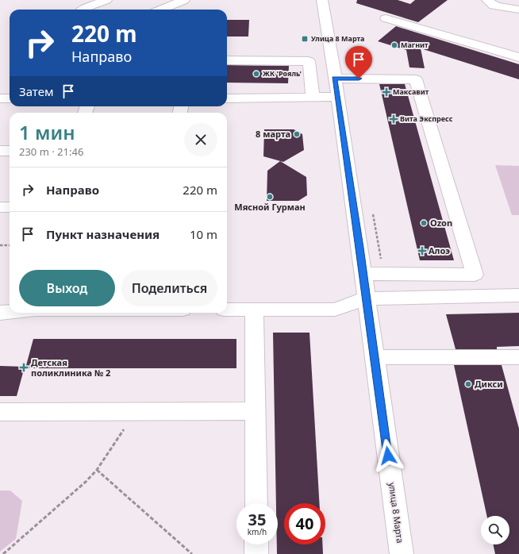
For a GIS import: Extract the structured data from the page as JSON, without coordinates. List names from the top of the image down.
{
  "streets": {
    "street": ["улица 8 Марта"]
  },
  "places": {
    "transit": ["Улица 8 Марта"],
    "other": [
      "Магнит",
      "ЖК 'Рояль'",
      "8 марта",
      "Мясной Гурман",
      "Ozon",
      "Дикси"
    ],
    "health": [
      "Максавит",
      "Вита Экспресс",
      "Алоэ",
      "Детская поликлиника № 2"
    ]
  },
  "page": {
    "turn": ["220 m", "Направо"],
    "then": "Затем",
    "heading": ["1 мин", "230 m · 21:46"],
    "list": [
      {
        "name": "Направо",
        "value": "220 m"
      },
      {
        "name": "Пункт назначения",
        "value": "10 m"
      }
    ],
    "buttons": ["Выход", "Поделиться"],
    "speed": "35 km/h",
    "limit": "40"
  }
}
